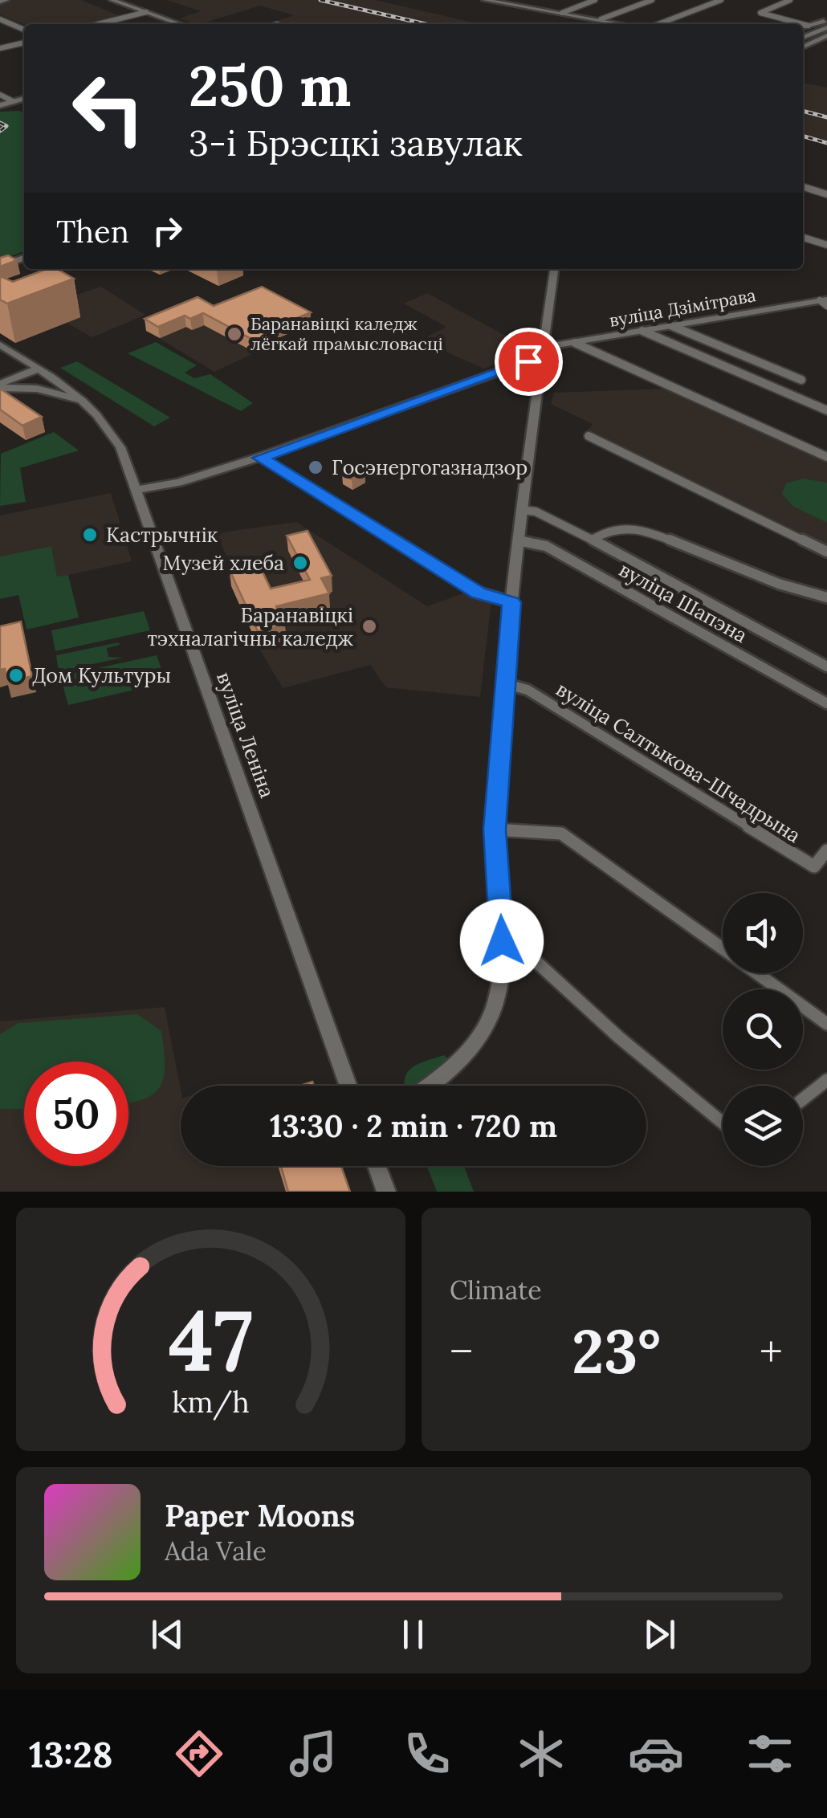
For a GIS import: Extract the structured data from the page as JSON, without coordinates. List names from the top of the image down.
{
  "streets": {
    "main road": ["вуліца Дзімітрава", "вуліца Леніна"],
    "street": ["вуліца Шапэна", "вуліца Салтыкова-Шчадрына"]
  },
  "places": [
    "Баранавіцкі каледж лёгкай прамысловасці",
    "Госэнергогазнадзор",
    "Кастрычнік",
    "Музей хлеба",
    "Баранавіцкі тэхналагічны каледж",
    "Дом Культуры"
  ],
  "page": {
    "turn": ["250 m", "3-і Брэсцкі завулак"],
    "then": "Then",
    "limit": "50",
    "trip": "13:30 · 2 min · 720 m",
    "tile": "Climate",
    "heat": ["−", "23°", "+"],
    "song": ["Paper Moons", "Ada Vale"],
    "tabs": "13:28",
    "gauge": ["47", "km/h"]
  }
}
